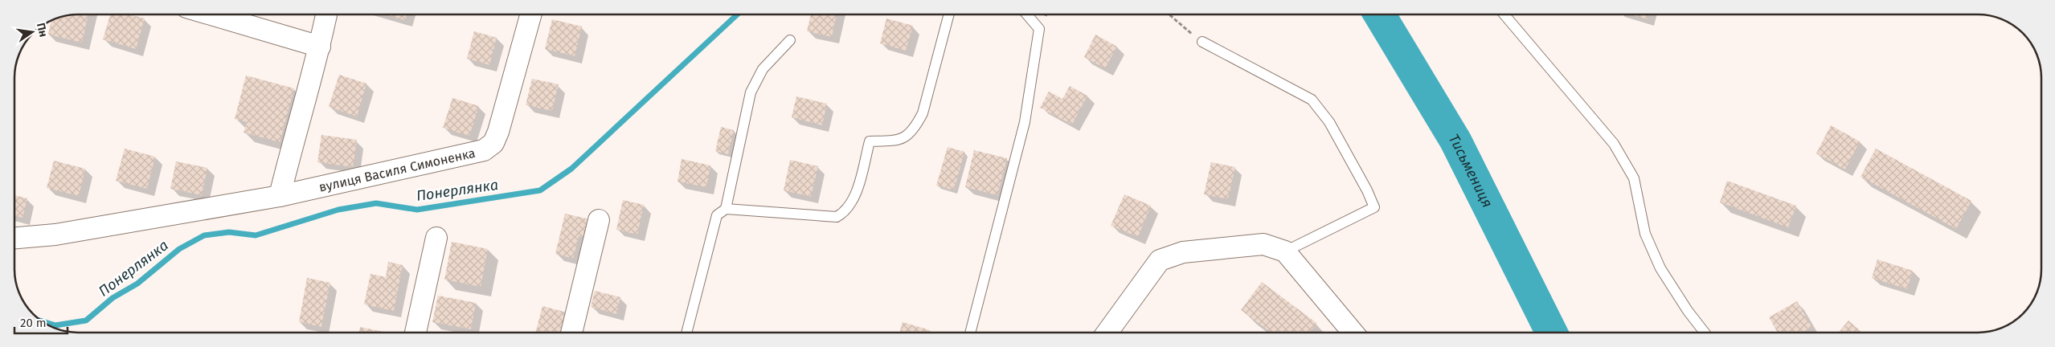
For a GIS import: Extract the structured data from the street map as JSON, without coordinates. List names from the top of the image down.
{
  "streets": {
    "street": ["вулиця Василя Симоненка"]
  },
  "water": ["Тисьмениця", "Понерлянка"],
  "scale_bar": "20 m",
  "north": "right"
}
